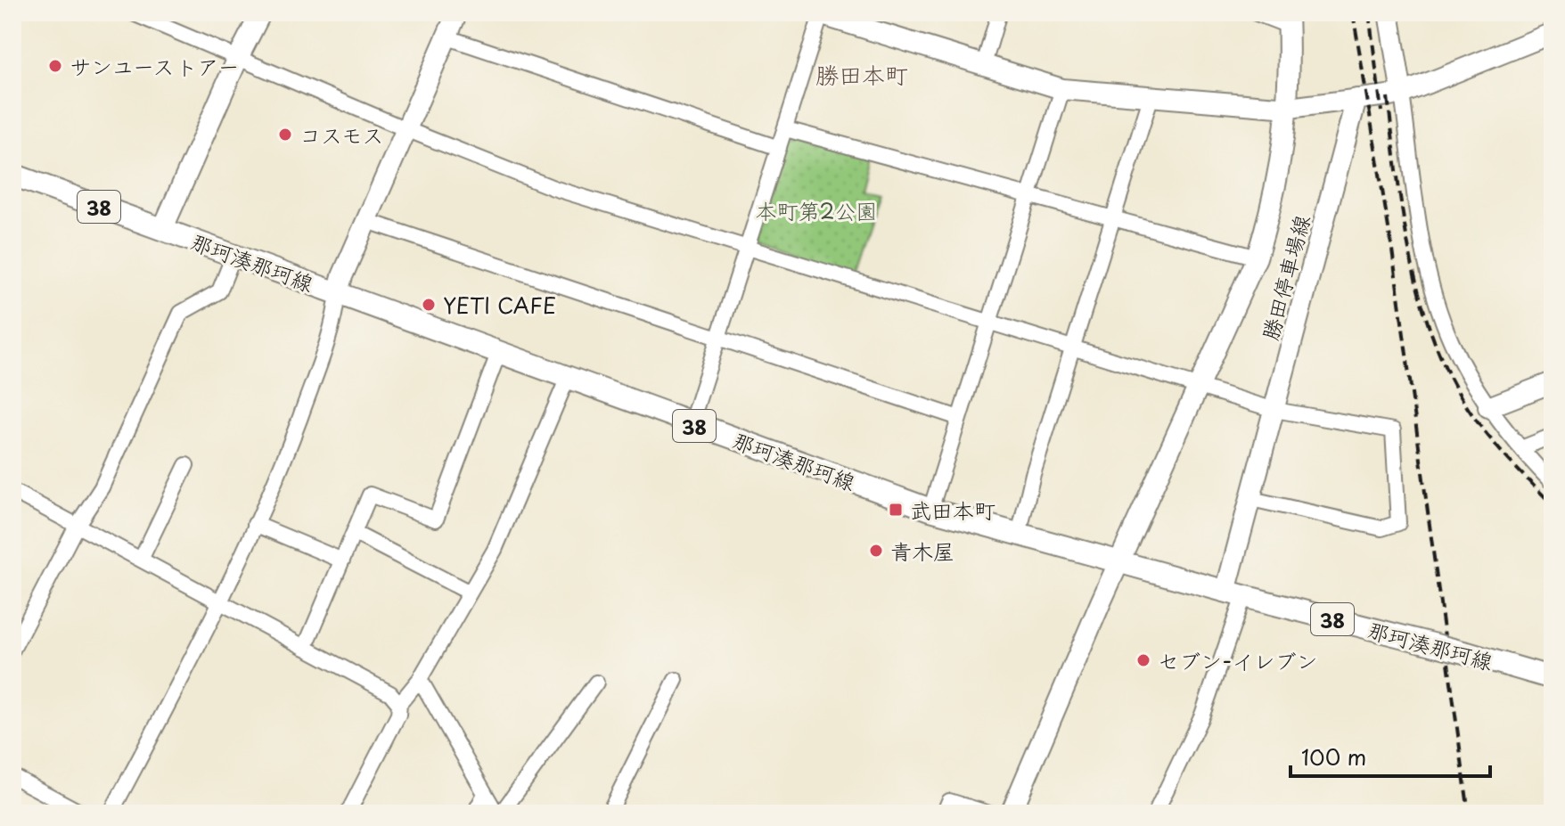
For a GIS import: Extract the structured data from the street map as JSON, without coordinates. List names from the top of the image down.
{
  "streets": {
    "main road": ["38", "那珂湊那珂線"],
    "street": ["勝田停車場線"]
  },
  "crossings": [
    ["那珂湊那珂線", "勝田停車場線"]
  ],
  "districts": ["勝田本町"],
  "parks": ["本町第2公園"],
  "places": {
    "other": [
      "サンユーストアー",
      "コスモス",
      "YETI CAFE",
      "青木屋",
      "セブン-イレブン"
    ],
    "transit": ["武田本町"]
  },
  "scale_bar": "100 m"
}
